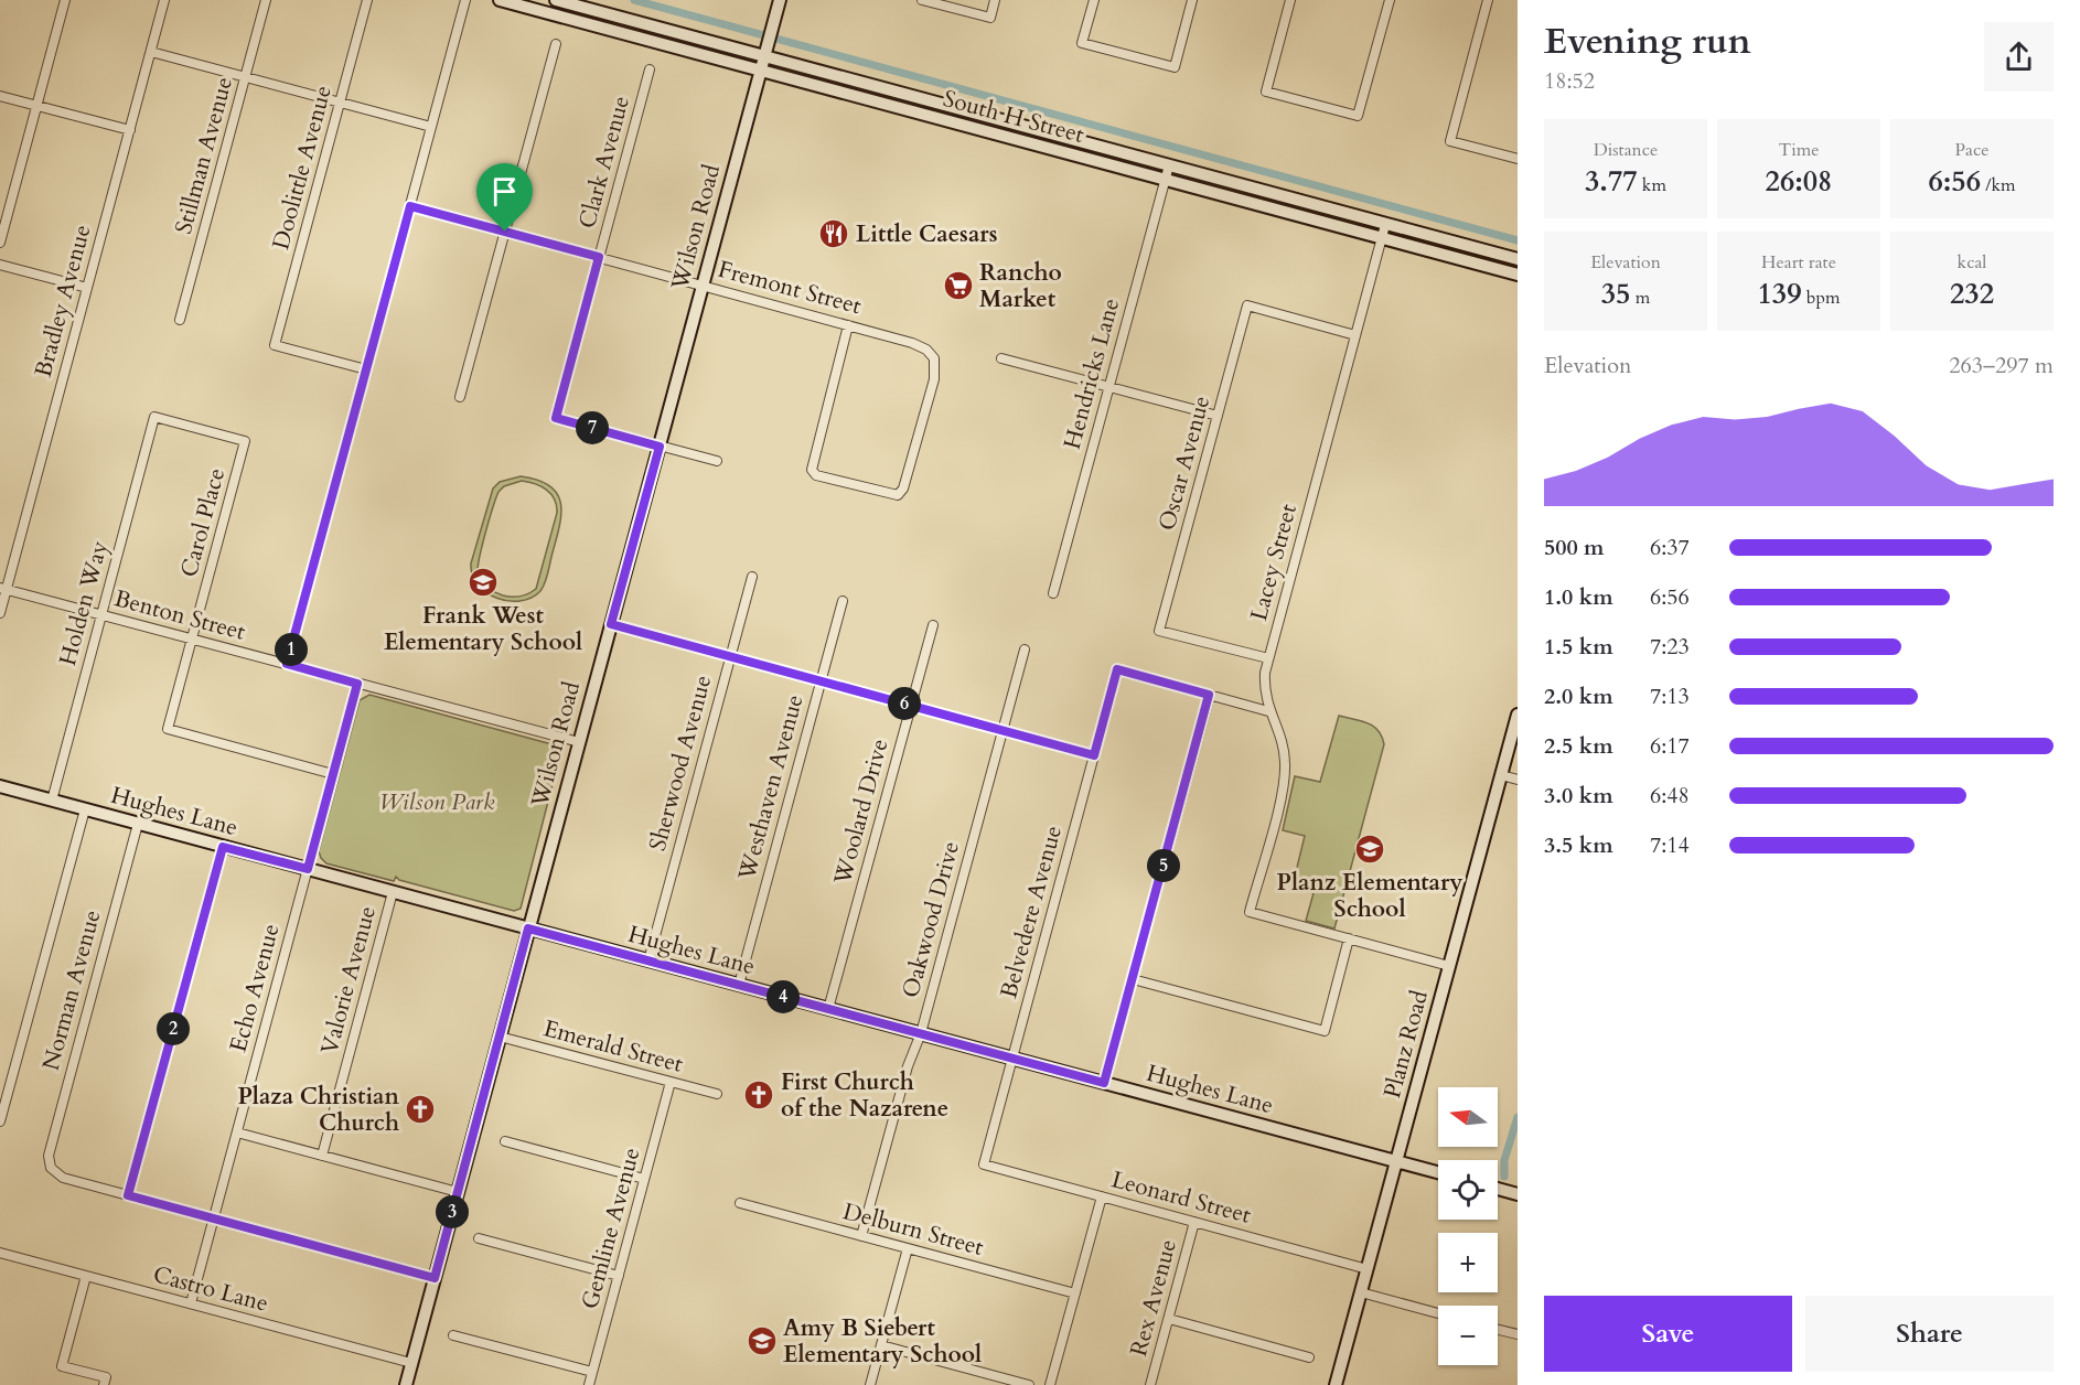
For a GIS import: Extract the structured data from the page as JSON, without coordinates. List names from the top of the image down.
{
  "streets": {
    "street": [
      "South H Street",
      "Stillman Avenue",
      "Clark Avenue",
      "Doolittle Avenue",
      "Wilson Road",
      "Fremont Street",
      "Bradley Avenue",
      "Hendricks Lane",
      "Oscar Avenue",
      "Carol Place",
      "Lacey Street",
      "Holden Way",
      "Benton Street",
      "Sherwood Avenue",
      "Westhaven Avenue",
      "Hughes Lane",
      "Woolard Drive",
      "Belvedere Avenue",
      "Oakwood Drive",
      "Valorie Avenue",
      "Echo Avenue",
      "Norman Avenue",
      "Planz Road",
      "Emerald Street",
      "Leonard Street",
      "Gemline Avenue",
      "Delburn Street",
      "Castro Lane",
      "Rex Avenue"
    ]
  },
  "crossings": [
    ["South H Street", "Wilson Road"],
    ["South H Street", "Hendricks Lane"],
    ["South H Street", "Lacey Street"],
    ["Clark Avenue", "Wilson Road"],
    ["Clark Avenue", "Fremont Street"],
    ["Wilson Road", "Fremont Street"],
    ["Wilson Road", "Benton Street"],
    ["Wilson Road", "Hughes Lane"],
    ["Wilson Road", "Emerald Street"],
    ["Wilson Road", "Castro Lane"],
    ["Bradley Avenue", "Benton Street"],
    ["Oscar Avenue", "Lacey Street"],
    ["Carol Place", "Holden Way"],
    ["Carol Place", "Benton Street"],
    ["Carol Place", "Echo Avenue"],
    ["Holden Way", "Benton Street"],
    ["Holden Way", "Hughes Lane"],
    ["Benton Street", "Echo Avenue"],
    ["Sherwood Avenue", "Hughes Lane"],
    ["Westhaven Avenue", "Hughes Lane"],
    ["Hughes Lane", "Woolard Drive"],
    ["Hughes Lane", "Belvedere Avenue"],
    ["Hughes Lane", "Oakwood Drive"],
    ["Hughes Lane", "Valorie Avenue"],
    ["Hughes Lane", "Echo Avenue"],
    ["Hughes Lane", "Norman Avenue"],
    ["Hughes Lane", "Planz Road"],
    ["Belvedere Avenue", "Leonard Street"],
    ["Oakwood Drive", "Delburn Street"],
    ["Echo Avenue", "Castro Lane"],
    ["Planz Road", "Leonard Street"],
    ["Emerald Street", "Gemline Avenue"],
    ["Leonard Street", "Rex Avenue"]
  ],
  "parks": ["Wilson Park"],
  "places": {
    "restaurant": ["Little Caesars"],
    "supermarket": ["Rancho Market"],
    "school or university": ["Frank West Elementary School", "Planz Elementary School", "Amy B Siebert Elementary School"],
    "church": ["First Church of the Nazarene", "Plaza Christian Church"]
  },
  "north": "left",
  "page": {
    "heading": ["Evening run", "18:52"],
    "stats": [
      ["Distance", "3.77 km"],
      ["Time", "26:08"],
      ["Pace", "6:56 /km"],
      ["Elevation", "35 m"],
      ["Heart rate", "139 bpm"],
      ["kcal", "232"]
    ],
    "chart": ["Elevation", "263–297 m"],
    "pins": [
      "7",
      "1",
      "6",
      "5",
      "4",
      "2",
      "3"
    ],
    "list": [
      {
        "name": "500 m",
        "note": "6:37"
      },
      {
        "name": "1.0 km",
        "note": "6:56"
      },
      {
        "name": "1.5 km",
        "note": "7:23"
      },
      {
        "name": "2.0 km",
        "note": "7:13"
      },
      {
        "name": "2.5 km",
        "note": "6:17"
      },
      {
        "name": "3.0 km",
        "note": "6:48"
      },
      {
        "name": "3.5 km",
        "note": "7:14"
      }
    ],
    "map_buttons": ["+", "−"],
    "buttons": ["Save", "Share"]
  }
}
